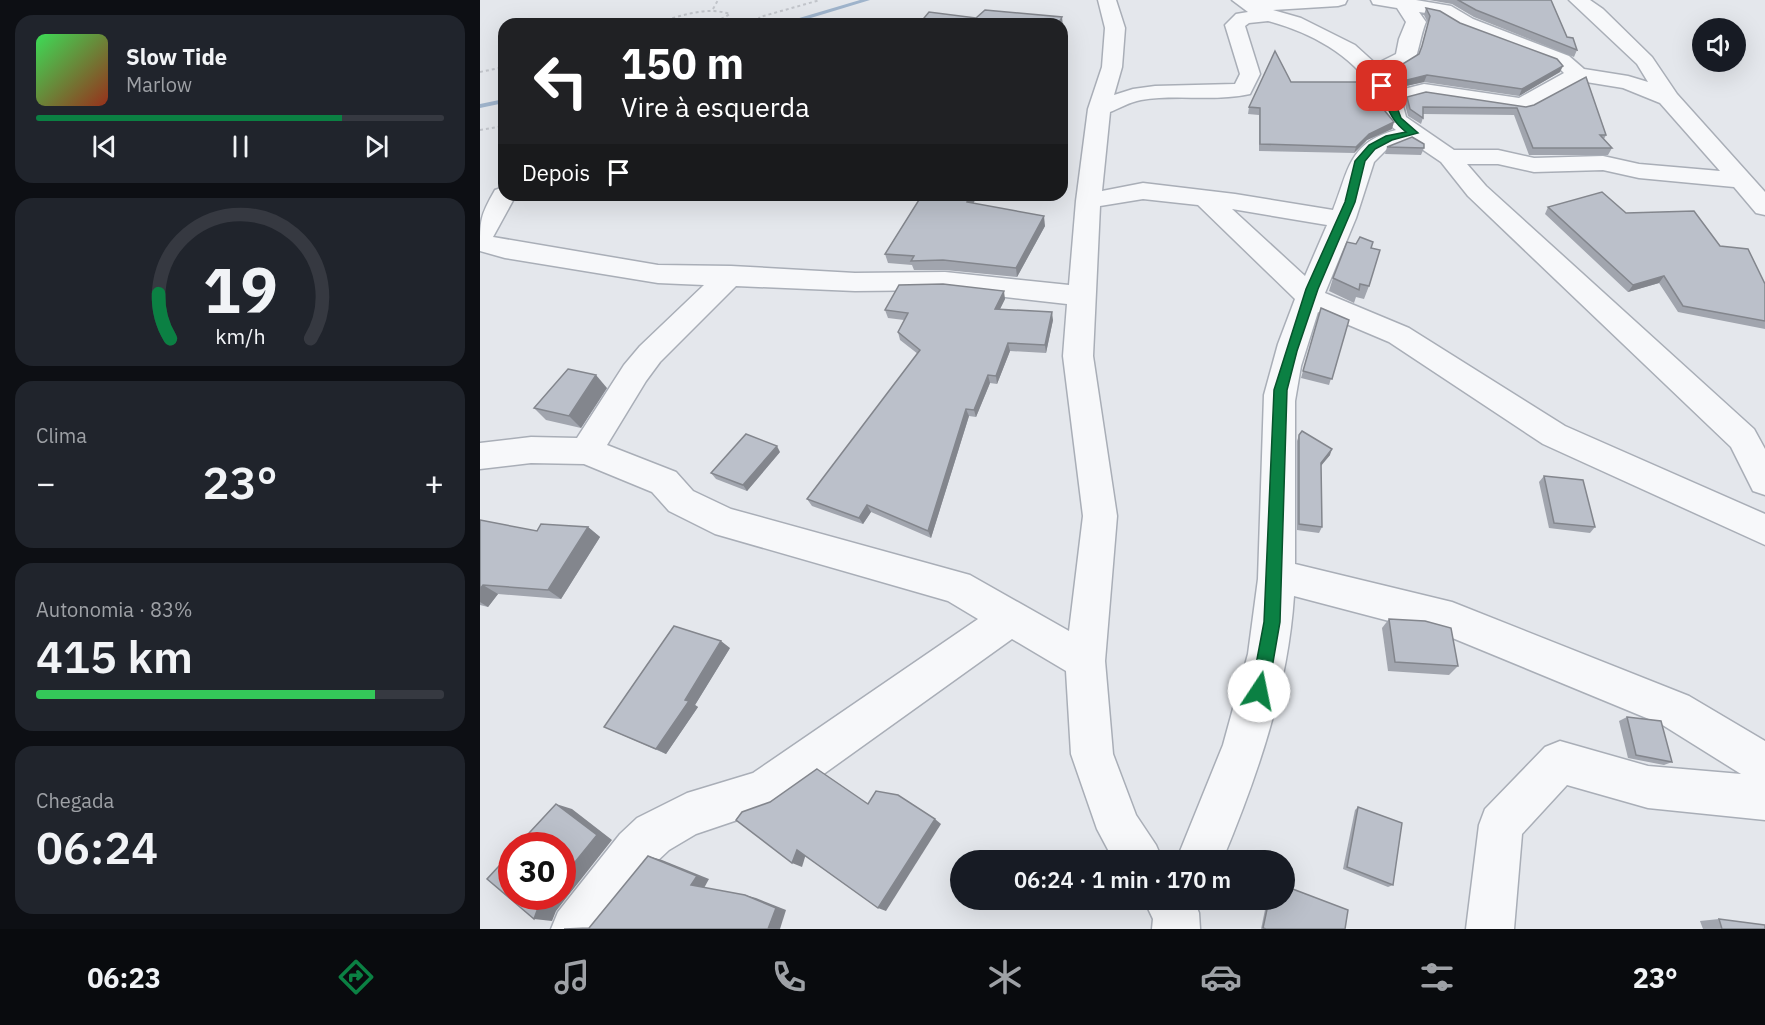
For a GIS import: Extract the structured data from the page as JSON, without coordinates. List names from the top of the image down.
{
  "page": {
    "turn": ["150 m", "Vire à esquerda"],
    "song": ["Slow Tide", "Marlow"],
    "then": "Depois",
    "tile": [
      "Clima",
      ["Autonomia · 83%", "415 km"],
      ["Chegada", "06:24"]
    ],
    "heat": ["−", "23°", "+"],
    "limit": "30",
    "trip": "06:24 · 1 min · 170 m",
    "tabs": ["06:23", "23°"],
    "gauge": ["19", "km/h"]
  }
}
